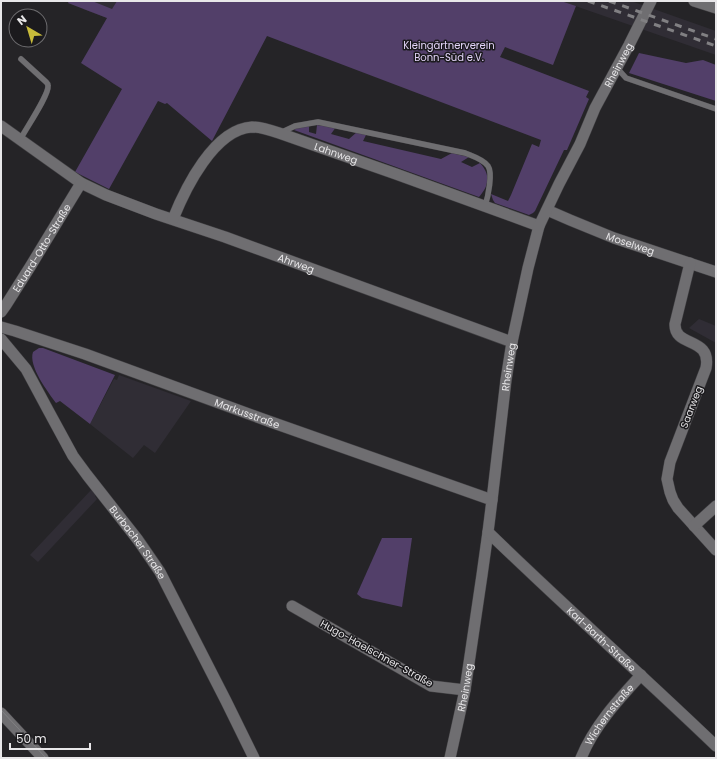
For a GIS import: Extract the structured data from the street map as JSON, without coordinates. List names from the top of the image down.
{
  "streets": {
    "street": [
      "Rheinweg",
      "Lahnweg",
      "Moselweg",
      "Eduard-Otto-Straße",
      "Ahrweg",
      "Saarweg",
      "Markusstraße",
      "Burbacher Straße",
      "Karl-Barth-Straße",
      "Hugo-Haelschner-Straße",
      "Wichernstraße"
    ]
  },
  "crossings": [
    ["Rheinweg", "Lahnweg"],
    ["Rheinweg", "Moselweg"],
    ["Rheinweg", "Ahrweg"],
    ["Rheinweg", "Markusstraße"],
    ["Rheinweg", "Karl-Barth-Straße"],
    ["Rheinweg", "Hugo-Haelschner-Straße"],
    ["Lahnweg", "Ahrweg"],
    ["Moselweg", "Saarweg"],
    ["Eduard-Otto-Straße", "Ahrweg"],
    ["Karl-Barth-Straße", "Wichernstraße"]
  ],
  "parks": ["Kleingärtnerverein Bonn-Süd e.V."],
  "scale_bar": "50 m",
  "north": "top left"
}
